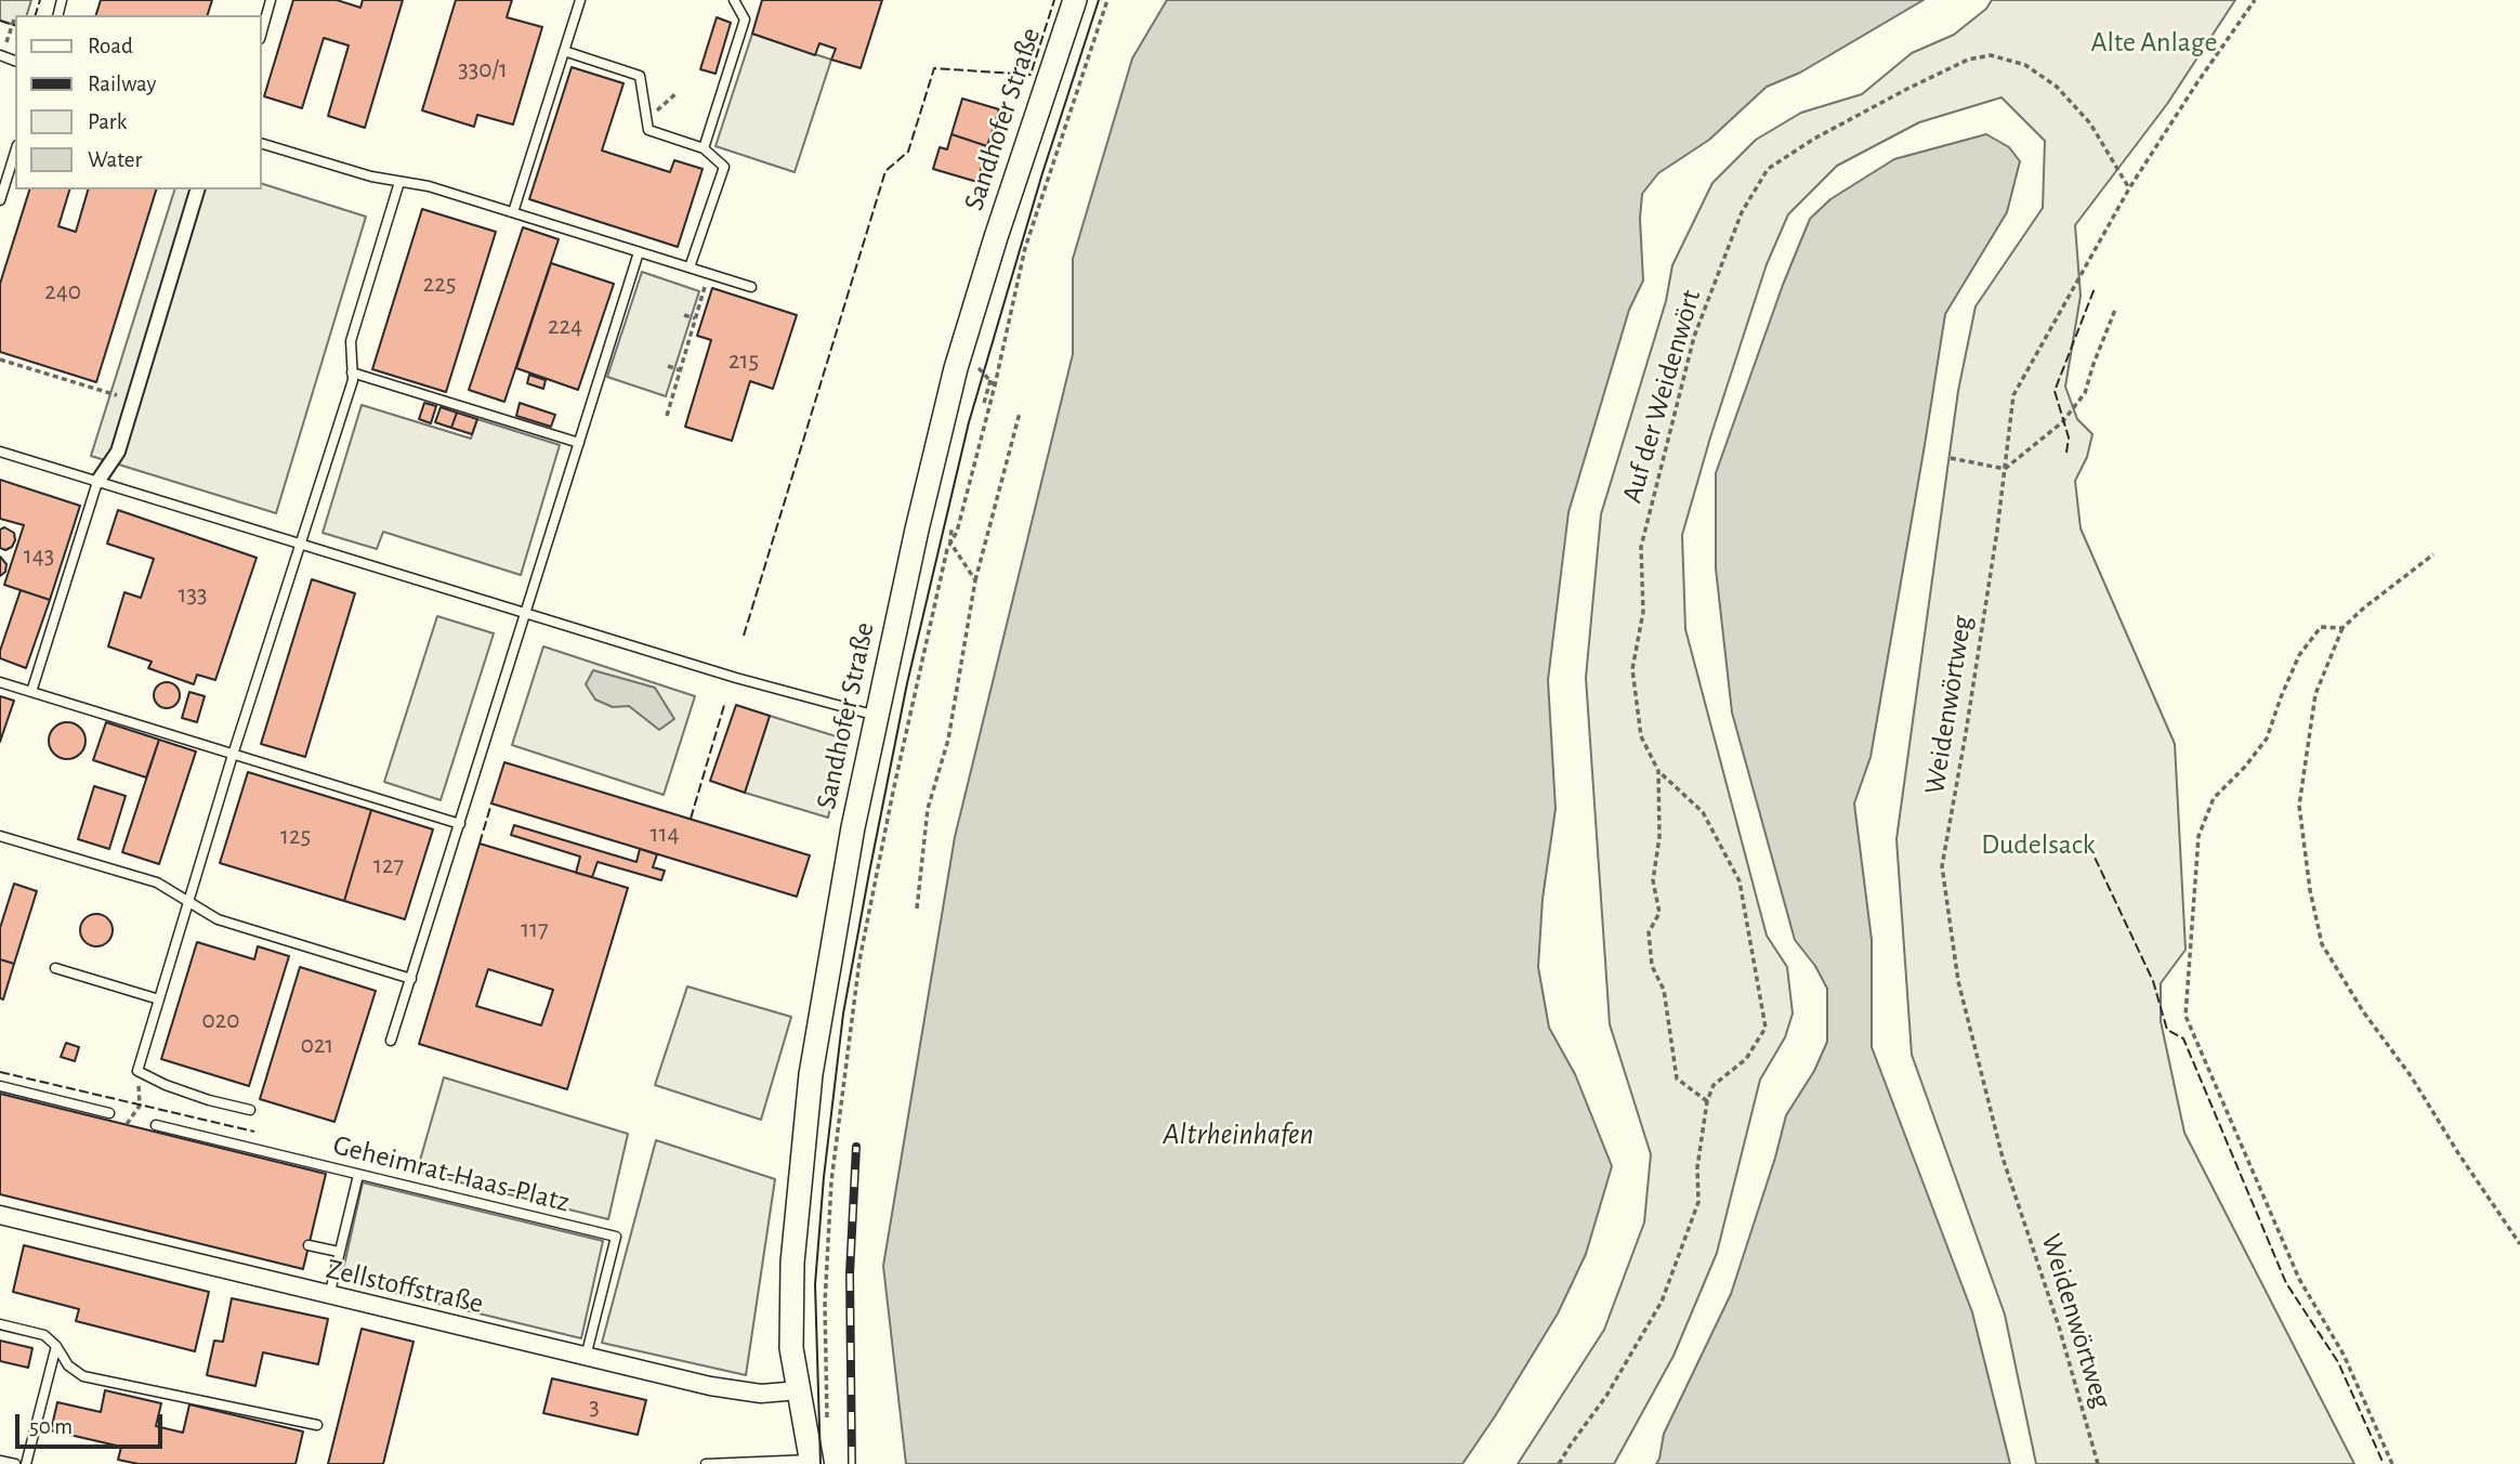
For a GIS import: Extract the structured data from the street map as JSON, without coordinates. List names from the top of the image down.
{
  "streets": {
    "street": ["Sandhofer Straße", "Zellstoffstraße"],
    "lane": ["Geheimrat-Haas-Platz"],
    "path": ["Auf der Weidenwört", "Weidenwörtweg"]
  },
  "crossings": [
    ["Sandhofer Straße", "Zellstoffstraße"],
    ["Auf der Weidenwört", "Weidenwörtweg"],
    ["Geheimrat-Haas-Platz", "Zellstoffstraße"]
  ],
  "water": ["Altrheinhafen"],
  "parks": ["Alte Anlage", "Dudelsack"],
  "house_numbers": [
    "330/1",
    "225",
    "240",
    "224",
    "215",
    "143",
    "133",
    "114",
    "125",
    "127",
    "117",
    "020",
    "021",
    "3"
  ],
  "legend": [
    "Road",
    "Railway",
    "Park",
    "Water"
  ],
  "scale_bar": "50 m"
}
